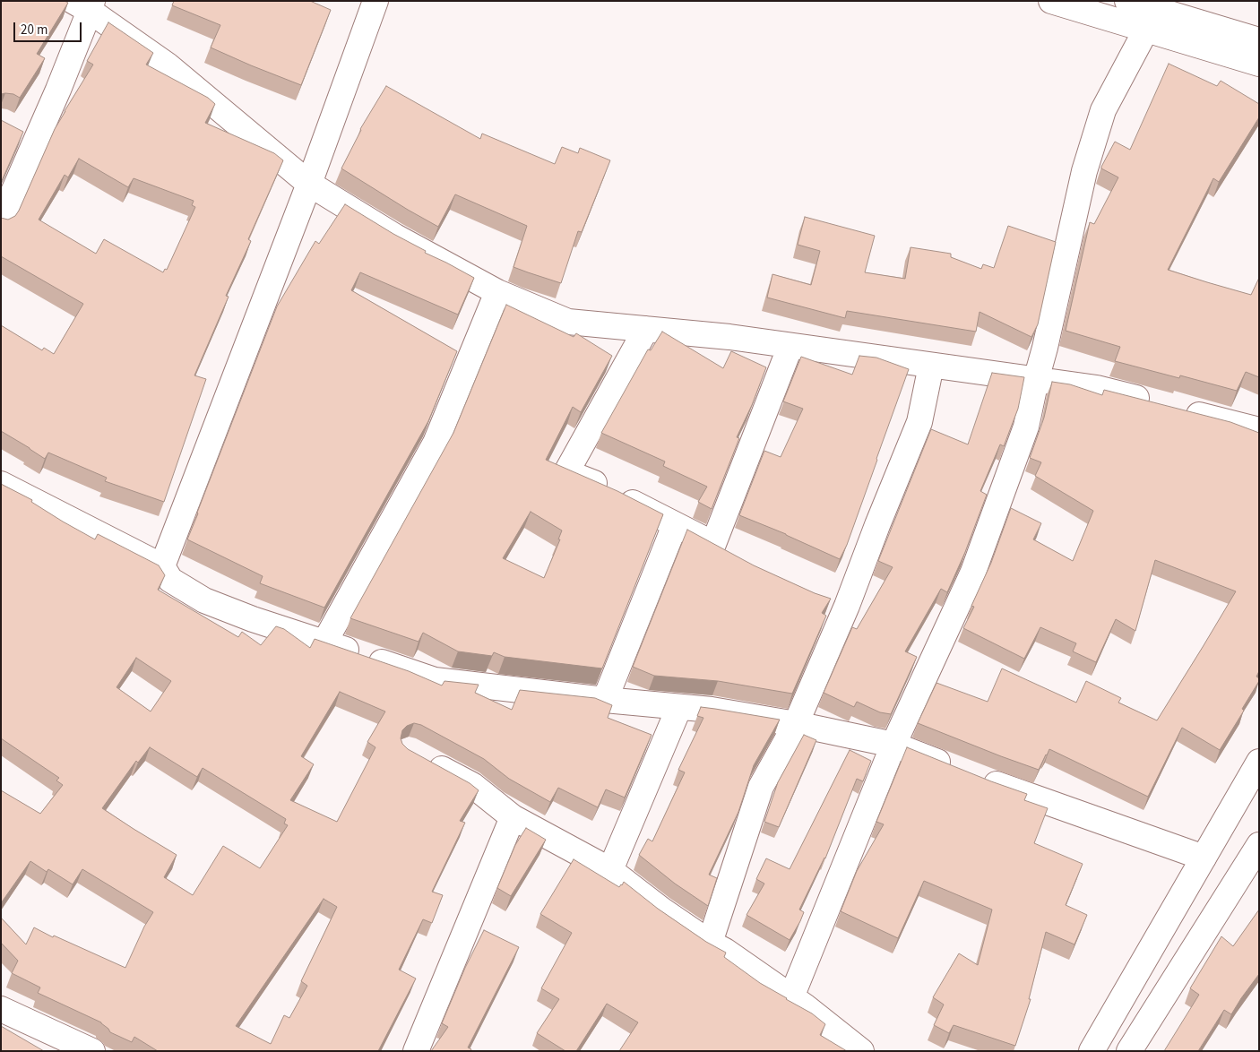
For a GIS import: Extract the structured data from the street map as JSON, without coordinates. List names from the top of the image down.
{
  "scale_bar": "20 m"
}
